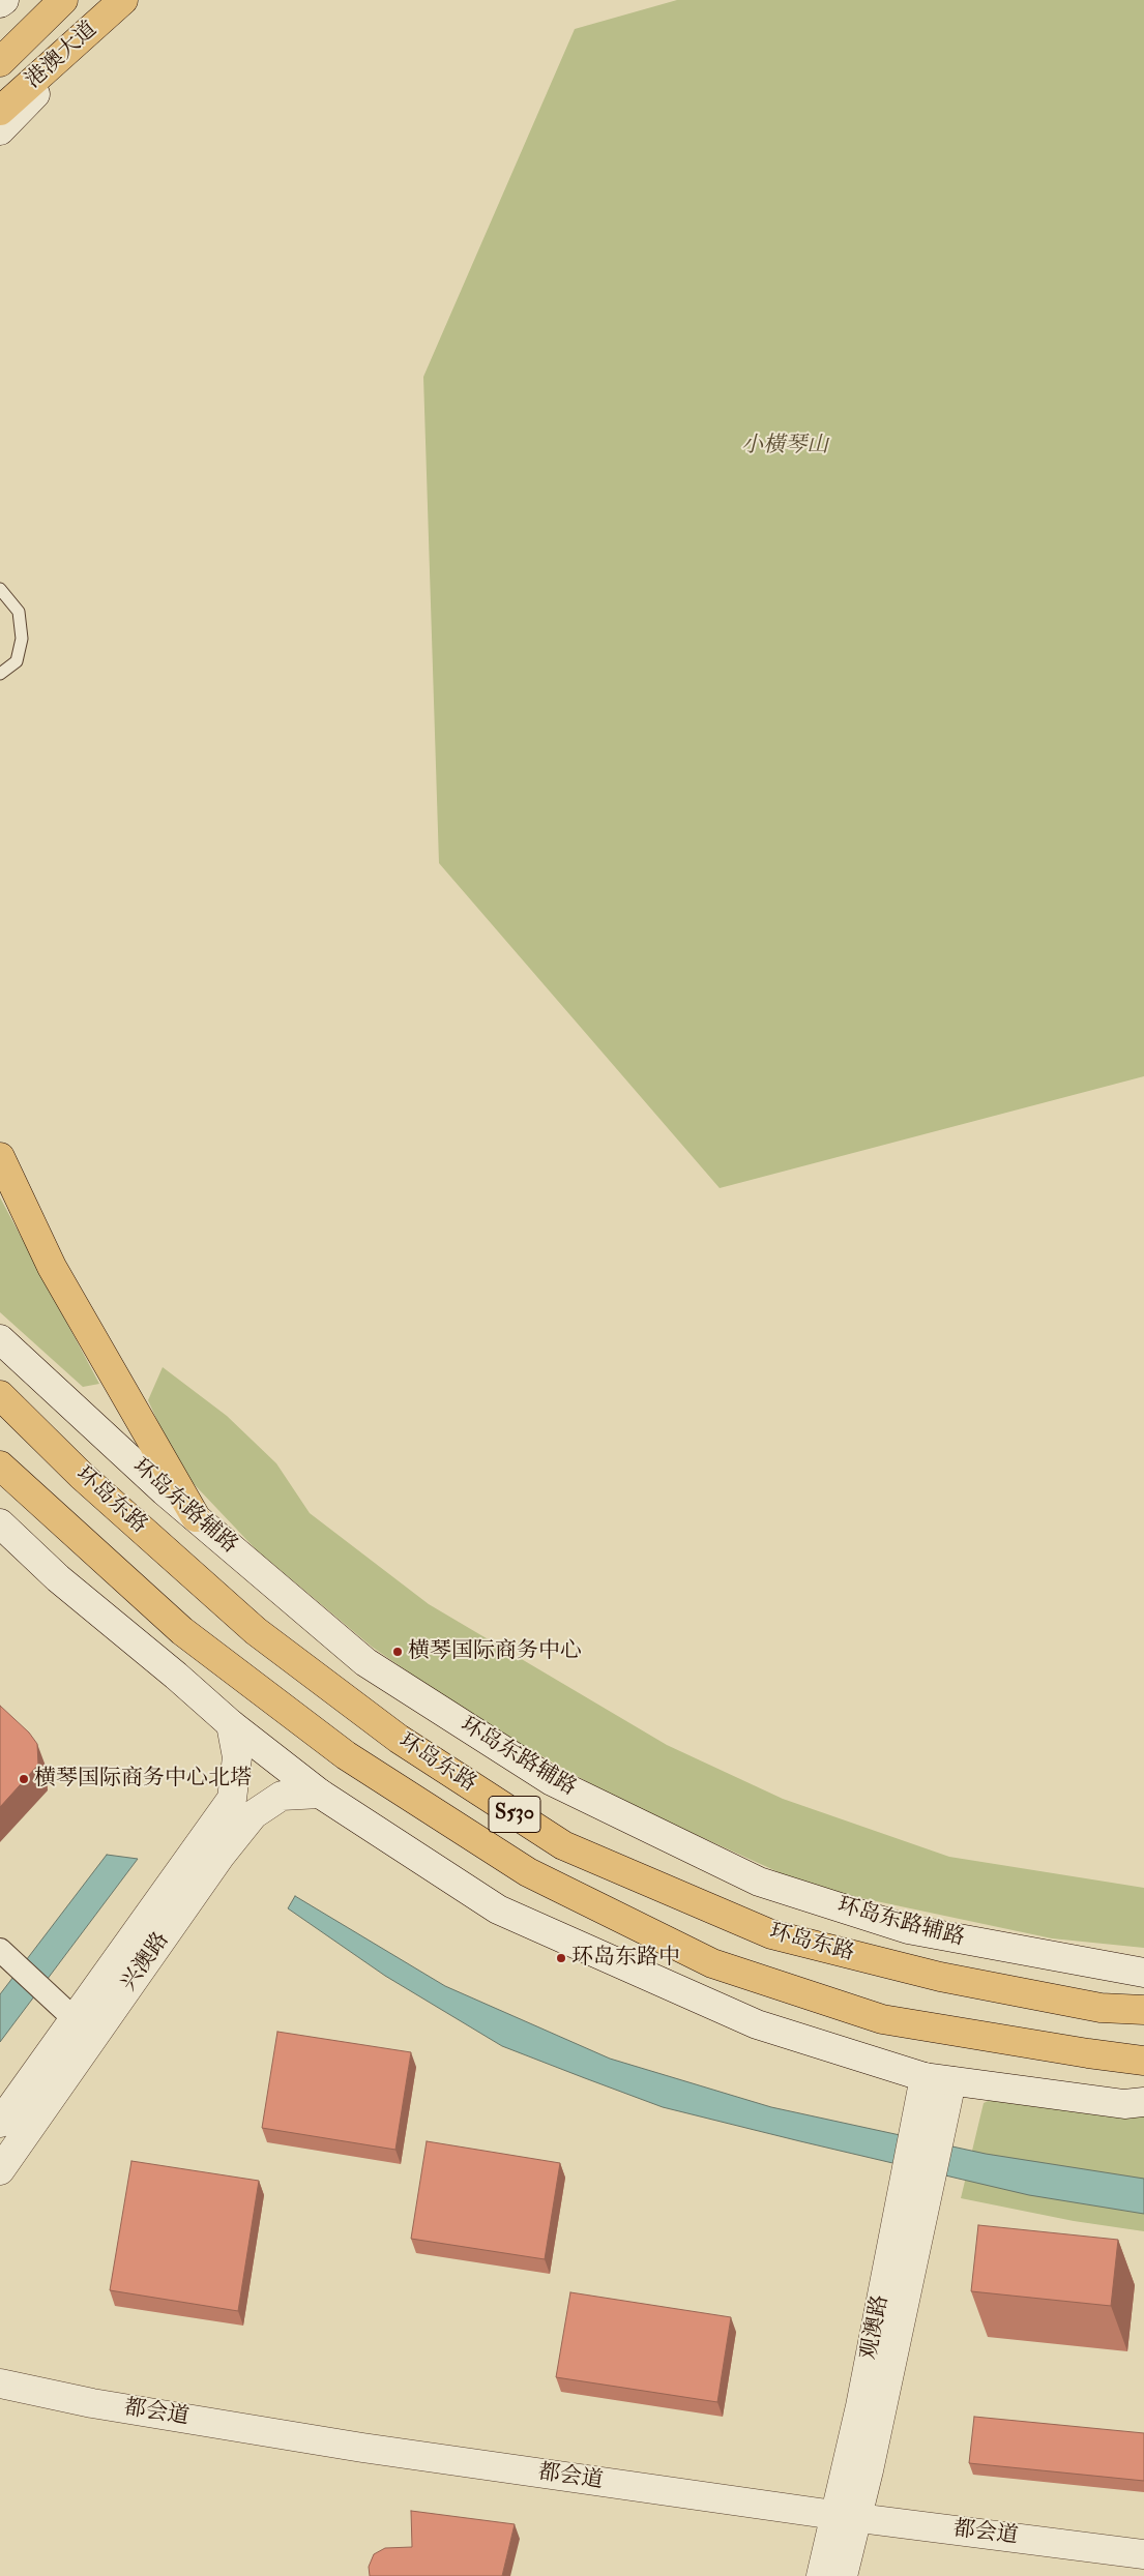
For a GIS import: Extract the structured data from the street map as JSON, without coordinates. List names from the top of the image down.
{
  "streets": {
    "main road": [
      "港澳大道",
      "环岛东路",
      "环岛东路辅路",
      "S530",
      "兴澳路",
      "观澳路",
      "都会道"
    ]
  },
  "crossings": [
    ["观澳路", "都会道"]
  ],
  "parks": ["小橫琴山"],
  "places": ["横琴国际商务中心", "横琴国际商务中心北塔", "环岛东路中"]
}
